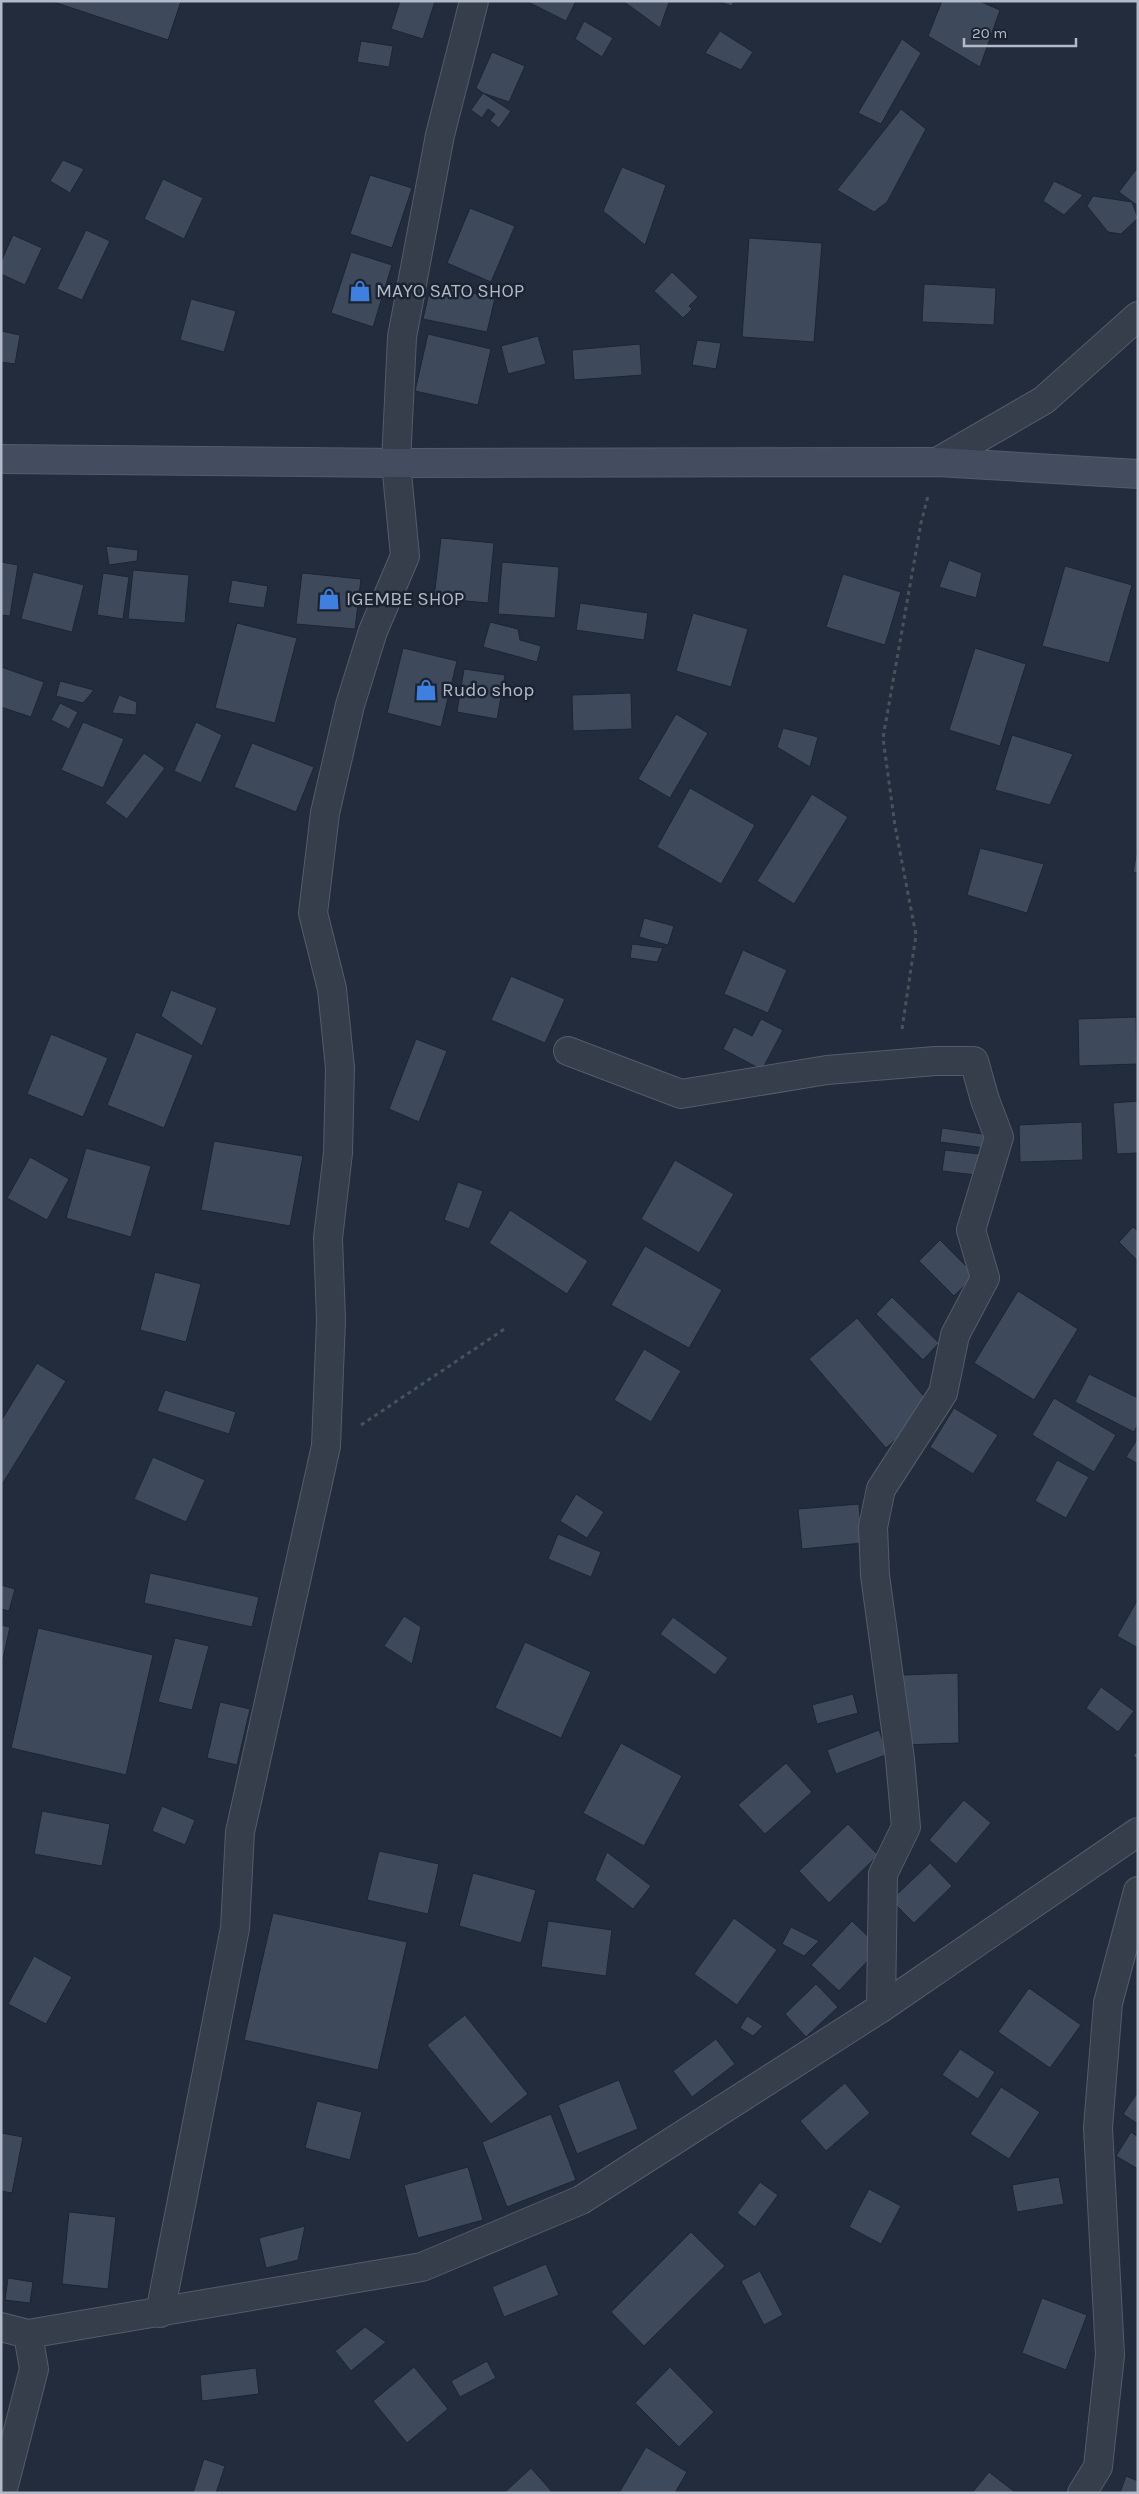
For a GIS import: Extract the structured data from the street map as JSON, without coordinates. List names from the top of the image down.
{
  "places": {
    "shop": ["MAYO SATO SHOP", "IGEMBE SHOP", "Rudo shop"]
  },
  "scale_bar": "20 m"
}
